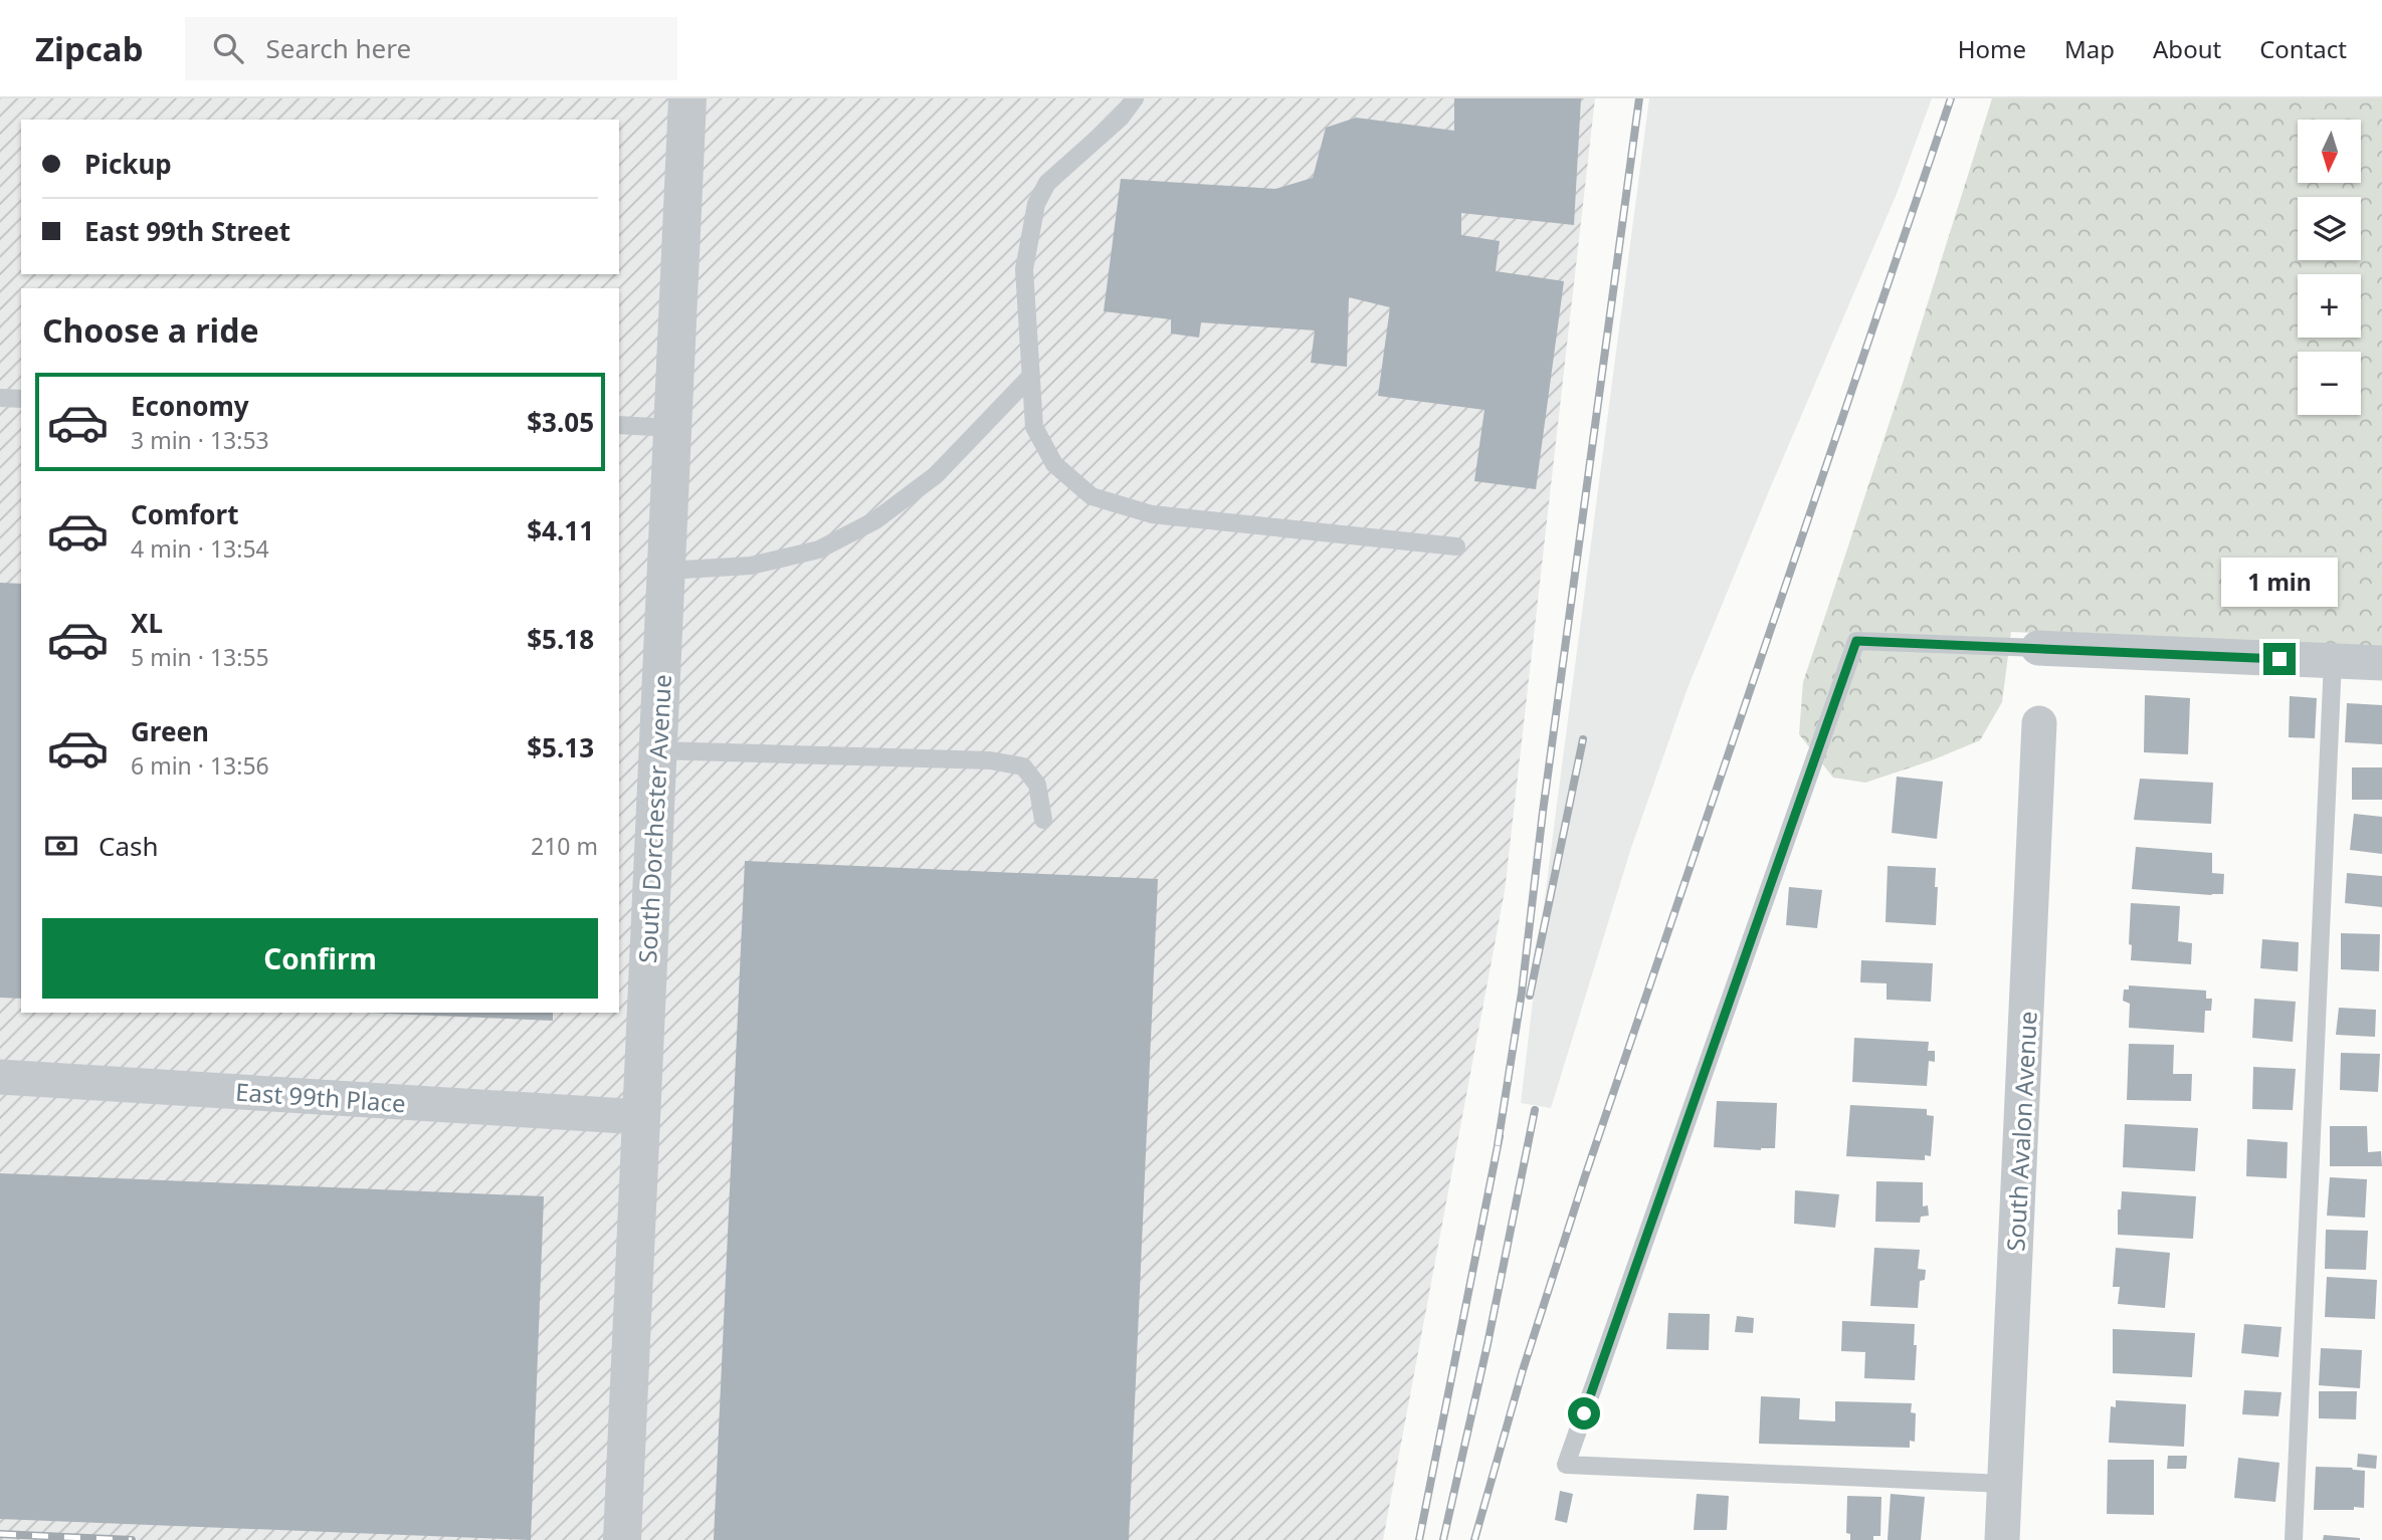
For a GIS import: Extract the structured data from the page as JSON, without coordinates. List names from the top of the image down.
{
  "streets": {
    "street": ["South Dorchester Avenue", "East 99th Place", "South Avalon Avenue"]
  },
  "crossings": [
    ["South Dorchester Avenue", "East 99th Place"]
  ],
  "north": "bottom",
  "page": {
    "header": "Zipcab",
    "search": "Search here",
    "nav": [
      "Home",
      "Map",
      "About",
      "Contact"
    ],
    "map_buttons": ["+", "−"],
    "banner": ["Pickup", "East 99th Street"],
    "heading": "Choose a ride",
    "list": [
      {
        "name": "Economy",
        "note": "3 min · 13:53",
        "value": "$3.05"
      },
      {
        "name": "Comfort",
        "note": "4 min · 13:54",
        "value": "$4.11"
      },
      {
        "name": "XL",
        "note": "5 min · 13:55",
        "value": "$5.18"
      },
      {
        "name": "Green",
        "note": "6 min · 13:56",
        "value": "$5.13"
      }
    ],
    "bubble": "1 min",
    "pay": ["Cash", "210 m"],
    "buttons": "Confirm"
  }
}
